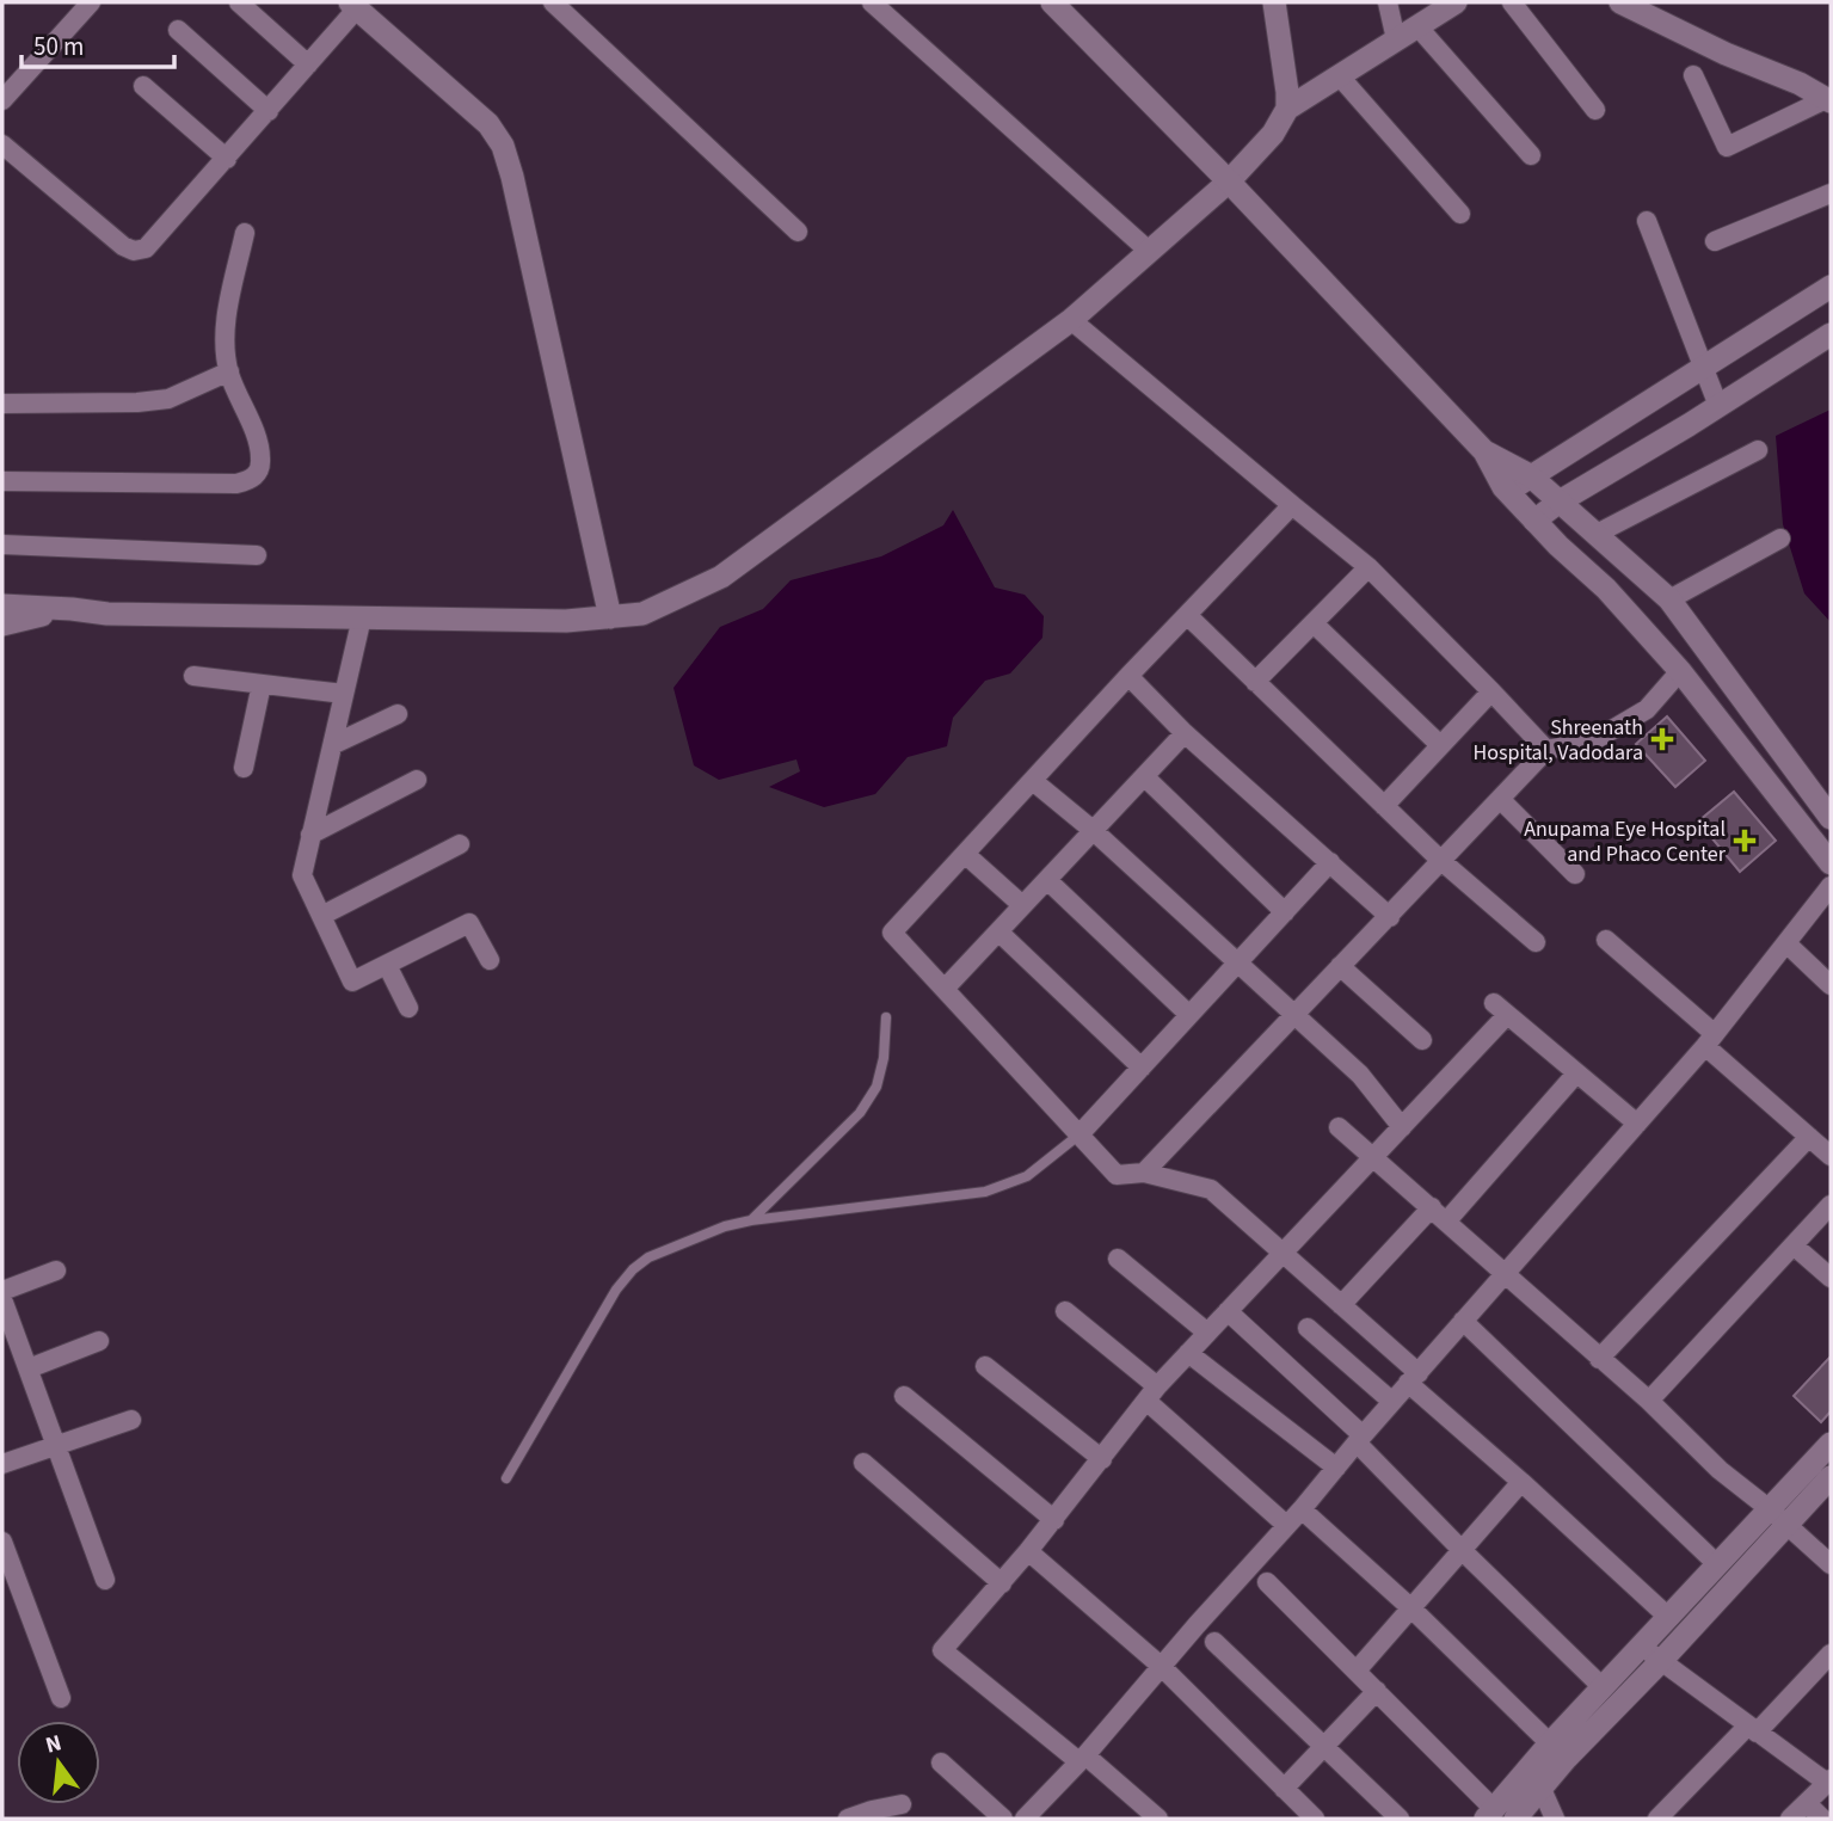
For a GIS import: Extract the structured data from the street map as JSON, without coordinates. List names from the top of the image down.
{
  "places": {
    "health": ["Shreenath Hospital, Vadodara", "Anupama Eye Hospital and Phaco Center"]
  },
  "scale_bar": "50 m",
  "north": "top"
}
